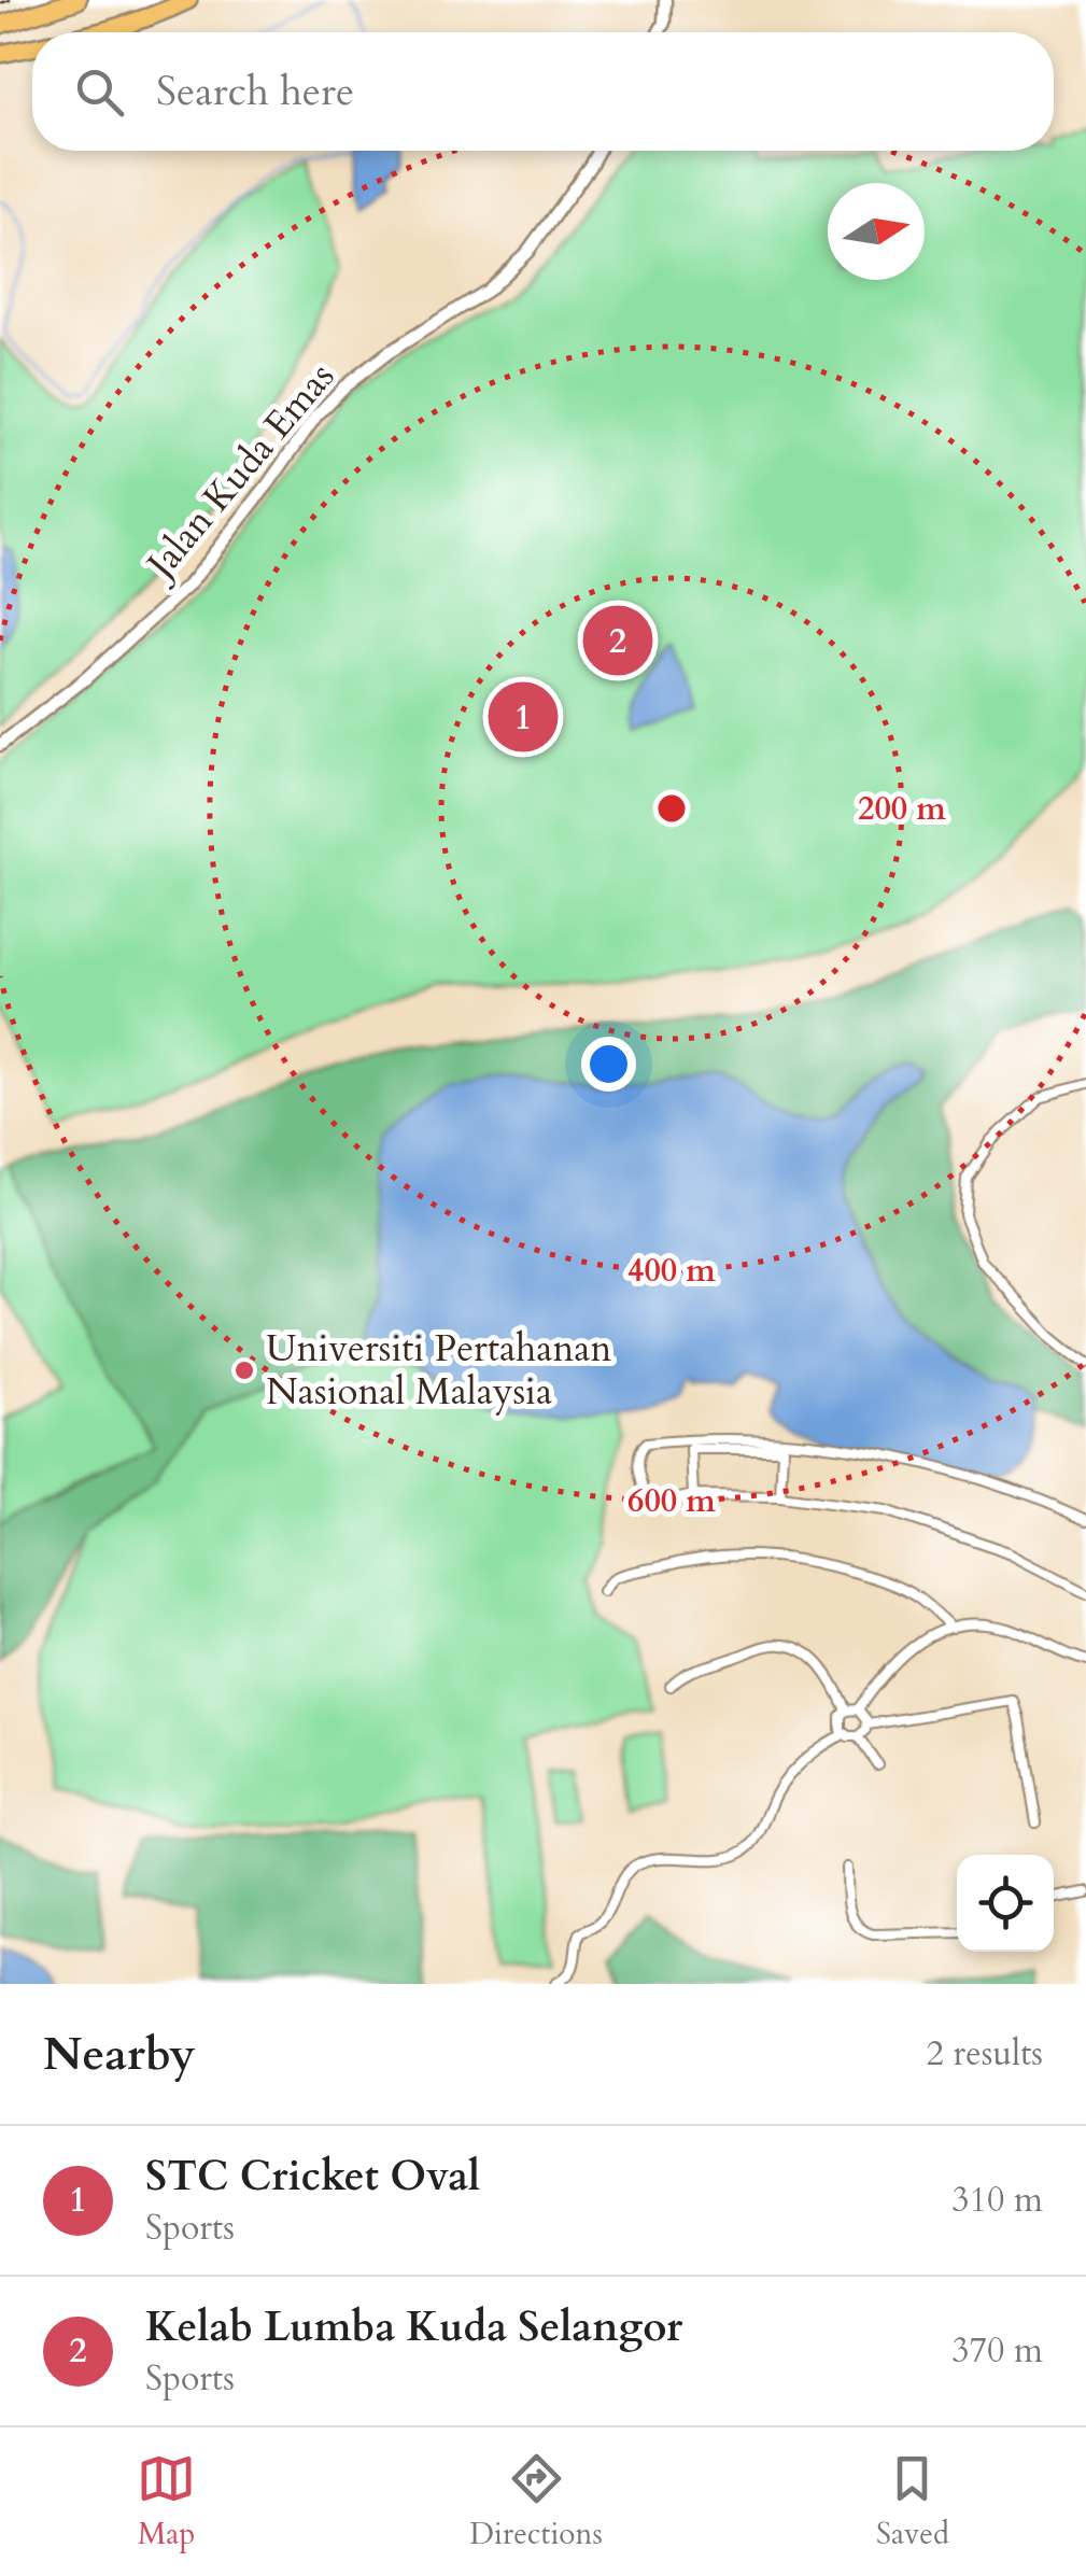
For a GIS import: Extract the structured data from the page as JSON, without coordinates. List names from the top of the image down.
{
  "streets": {
    "street": ["Jalan Kuda Emas"]
  },
  "places": ["Universiti Pertahanan Nasional Malaysia"],
  "north": "right",
  "page": {
    "search": "Search here",
    "pins": ["2", "1"],
    "heading": ["Nearby", "2 results"],
    "list": [
      {
        "mark": "1",
        "name": "STC Cricket Oval",
        "note": "Sports",
        "value": "310 m"
      },
      {
        "mark": "2",
        "name": "Kelab Lumba Kuda Selangor",
        "note": "Sports",
        "value": "370 m"
      }
    ],
    "nav": ["Map", "Directions", "Saved"]
  },
  "rings": ["200 m", "400 m", "600 m"]
}
